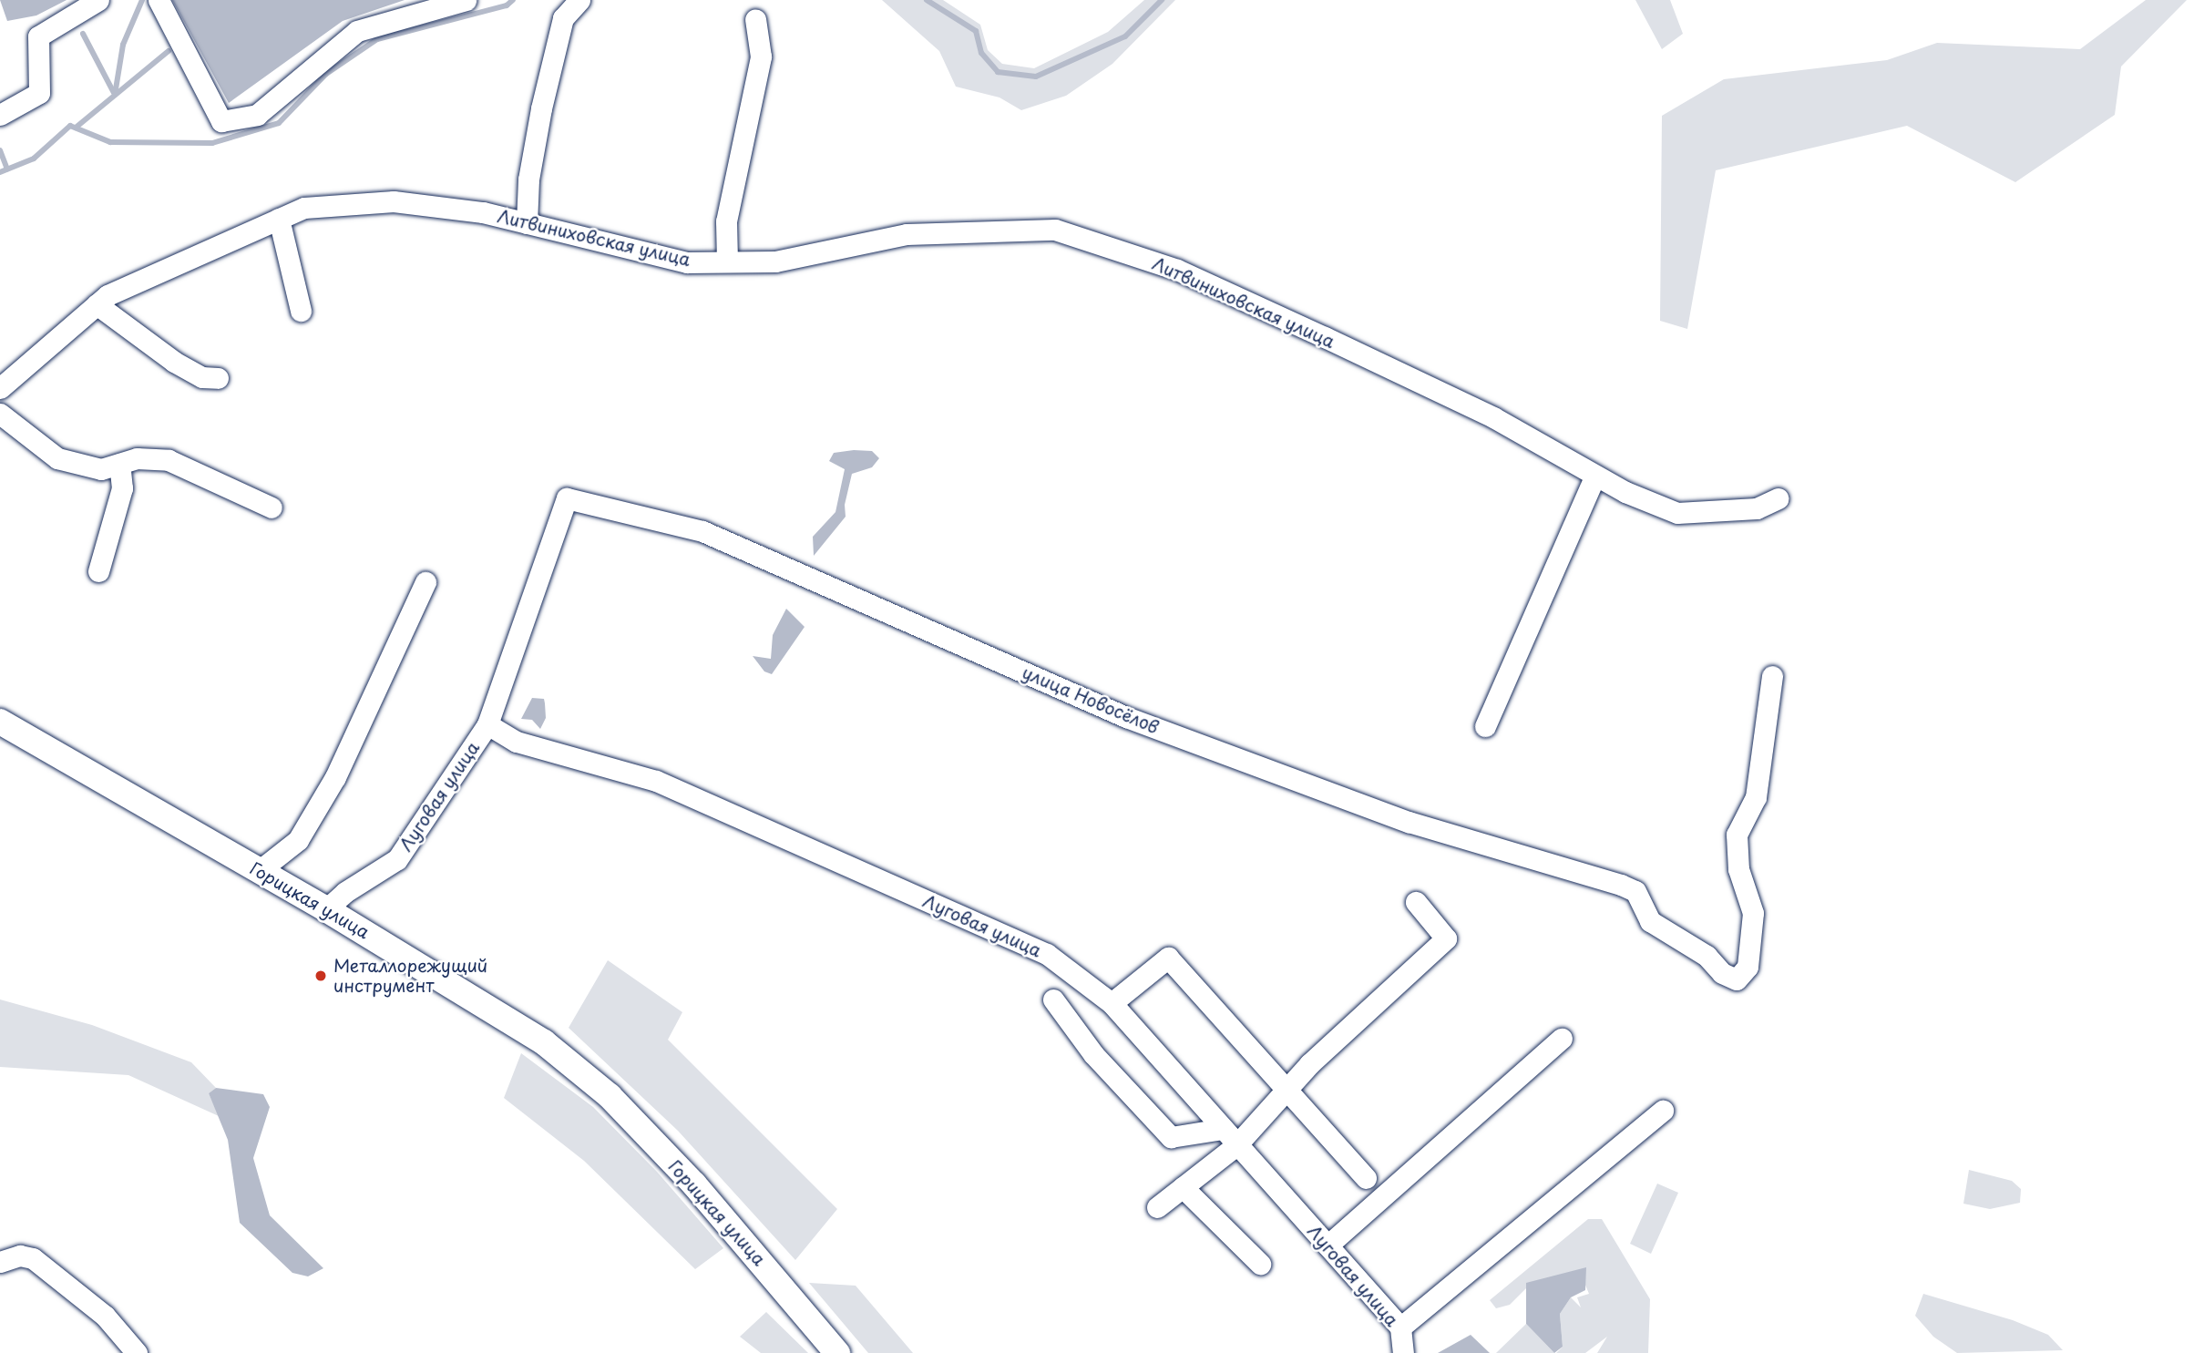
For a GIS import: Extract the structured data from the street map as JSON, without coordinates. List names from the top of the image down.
{
  "streets": {
    "main road": ["Горицкая улица"],
    "street": ["Литвиниховская улица", "улица Новосёлов", "Луговая улица"]
  },
  "crossings": [
    ["улица Новосёлов", "Луговая улица"],
    ["Луговая улица", "Горицкая улица"]
  ],
  "places": ["Металлорежущий инструмент"]
}
